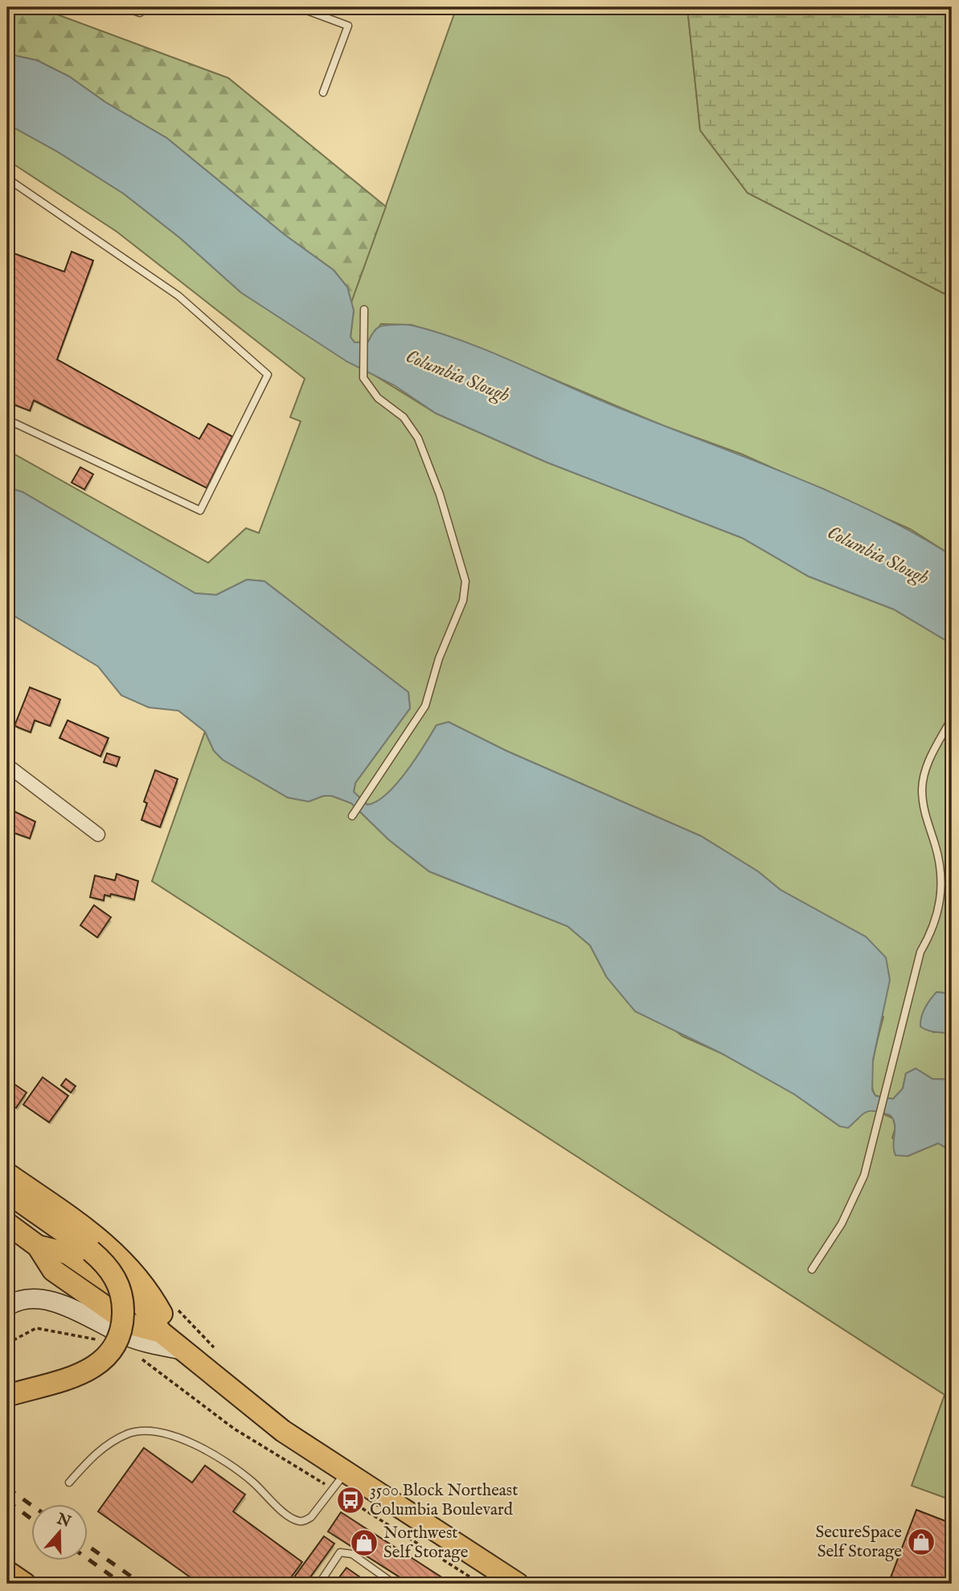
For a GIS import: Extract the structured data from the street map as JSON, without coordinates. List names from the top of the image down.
{
  "water": ["Columbia Slough"],
  "places": {
    "bus stop": ["3500 Block Northeast Columbia Boulevard"],
    "shop": ["SecureSpace Self Storage", "Northwest Self Storage"]
  },
  "north": "top"
}
